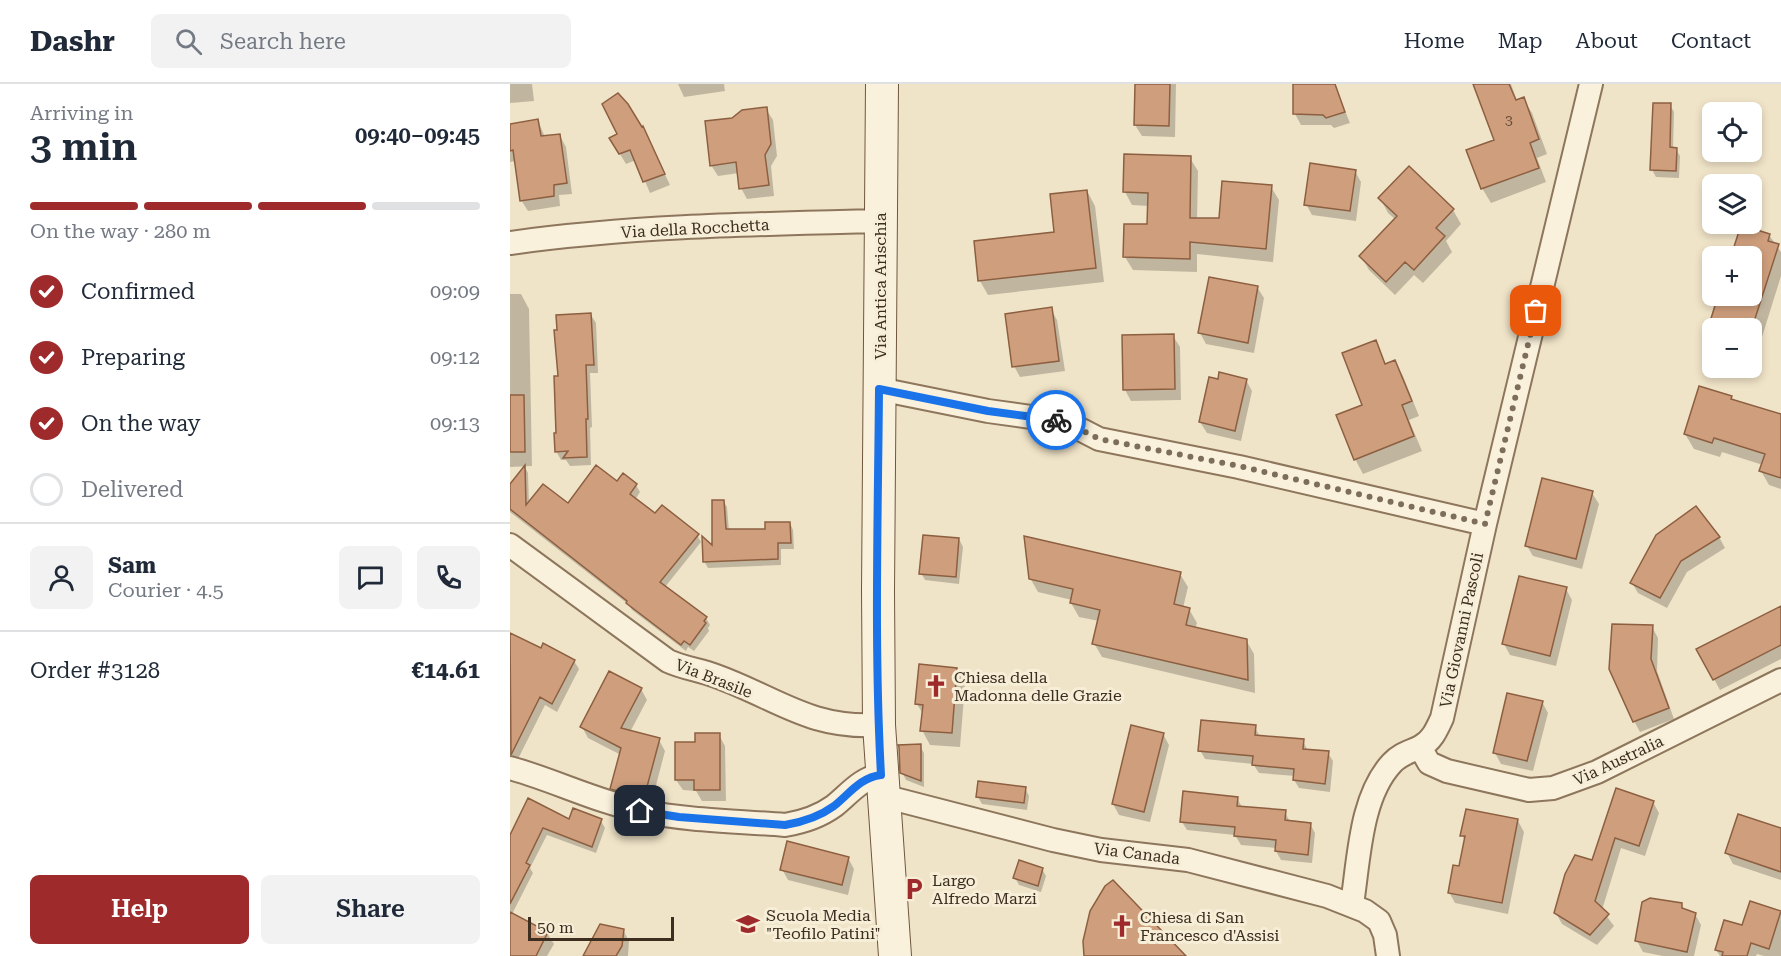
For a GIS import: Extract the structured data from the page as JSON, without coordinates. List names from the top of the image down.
{
  "streets": {
    "main road": ["Via Antica Arischia"],
    "street": [
      "Via della Rocchetta",
      "Via Giovanni Pascoli",
      "Via Brasile",
      "Via Australia",
      "Via Canada"
    ]
  },
  "crossings": [
    ["Via della Rocchetta", "Via Antica Arischia"],
    ["Via Antica Arischia", "Via Brasile"],
    ["Via Antica Arischia", "Via Canada"],
    ["Via Giovanni Pascoli", "Via Australia"],
    ["Via Giovanni Pascoli", "Via Canada"]
  ],
  "places": {
    "church": ["Chiesa della Madonna delle Grazie", "Chiesa di San Francesco d'Assisi"],
    "parking": ["Largo Alfredo Marzi"],
    "school or university": ["Scuola Media \"Teofilo Patini\""]
  },
  "house_numbers": ["3"],
  "scale_bar": "50 m",
  "page": {
    "header": "Dashr",
    "search": "Search here",
    "nav": [
      "Home",
      "Map",
      "About",
      "Contact"
    ],
    "heading": ["3 min", "Arriving in", "09:40–09:45"],
    "panel": [
      "Sam",
      "Courier · 4.5",
      "Order #3128",
      "€14.61"
    ],
    "map_buttons": ["+", "−"],
    "bar": "On the way · 280 m",
    "list": [
      ["Confirmed", "09:09"],
      ["Preparing", "09:12"],
      ["On the way", "09:13"],
      "Delivered"
    ],
    "buttons": ["Help", "Share"],
    "scale": "50 m"
  }
}
